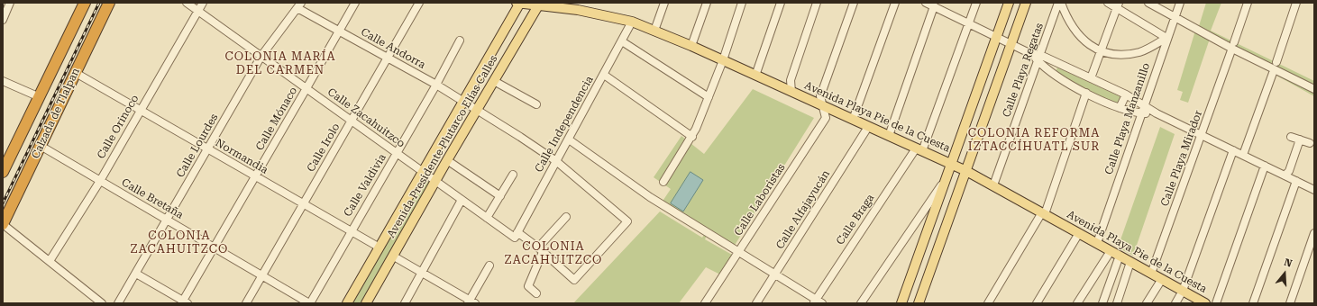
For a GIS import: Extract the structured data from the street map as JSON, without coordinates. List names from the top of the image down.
{
  "streets": {
    "highway": ["Calzada de Tlalpan"],
    "main road": ["Avenida Playa Pie de la Cuesta", "Avenida Presidente Plutarco Elías Calles"],
    "street": [
      "Calle Andorra",
      "Calle Playa Regatas",
      "Calle Zacahuitzco",
      "Calle Mónaco",
      "Calle Playa Manzanillo",
      "Calle Independencia",
      "Calle Orinoco",
      "Calle Lourdes",
      "Calle Irolo",
      "Normandia",
      "Calle Playa Mirador",
      "Calle Valdivia",
      "Calle Bretaña",
      "Calle Laboristas",
      "Calle Alfajayucán",
      "Calle Braga"
    ]
  },
  "crossings": [
    ["Calle Andorra", "Calle Zacahuitzco"],
    ["Calle Andorra", "Calle Mónaco"],
    ["Calle Andorra", "Calle Independencia"],
    ["Calle Andorra", "Calle Lourdes"],
    ["Calle Andorra", "Avenida Presidente Plutarco Elías Calles"],
    ["Calle Andorra", "Calle Irolo"],
    ["Calle Andorra", "Calle Valdivia"],
    ["Calle Playa Regatas", "Avenida Playa Pie de la Cuesta"],
    ["Calzada de Tlalpan", "Normandia"],
    ["Calzada de Tlalpan", "Calle Bretaña"],
    ["Avenida Playa Pie de la Cuesta", "Calle Playa Manzanillo"],
    ["Avenida Playa Pie de la Cuesta", "Calle Independencia"],
    ["Avenida Playa Pie de la Cuesta", "Avenida Presidente Plutarco Elías Calles"],
    ["Avenida Playa Pie de la Cuesta", "Calle Playa Mirador"],
    ["Avenida Playa Pie de la Cuesta", "Calle Laboristas"],
    ["Avenida Playa Pie de la Cuesta", "Calle Alfajayucán"],
    ["Avenida Playa Pie de la Cuesta", "Calle Braga"],
    ["Calle Zacahuitzco", "Calle Mónaco"],
    ["Calle Zacahuitzco", "Calle Independencia"],
    ["Calle Zacahuitzco", "Calle Orinoco"],
    ["Calle Zacahuitzco", "Calle Lourdes"],
    ["Calle Zacahuitzco", "Avenida Presidente Plutarco Elías Calles"],
    ["Calle Zacahuitzco", "Calle Irolo"],
    ["Calle Zacahuitzco", "Calle Valdivia"],
    ["Calle Mónaco", "Normandia"],
    ["Calle Mónaco", "Calle Bretaña"],
    ["Calle Orinoco", "Normandia"],
    ["Calle Orinoco", "Calle Bretaña"],
    ["Calle Lourdes", "Normandia"],
    ["Calle Lourdes", "Calle Bretaña"],
    ["Avenida Presidente Plutarco Elías Calles", "Normandia"],
    ["Calle Irolo", "Normandia"],
    ["Calle Irolo", "Calle Bretaña"],
    ["Normandia", "Calle Valdivia"],
    ["Calle Valdivia", "Calle Bretaña"]
  ],
  "districts": [
    "COLONIA MARÍA DEL CARMEN",
    "COLONIA REFORMA IZTACCÍHUATL SUR",
    "COLONIA ZACAHUITZCO",
    "COLONIA ZACAHUITZCO"
  ],
  "north": "top"
}
